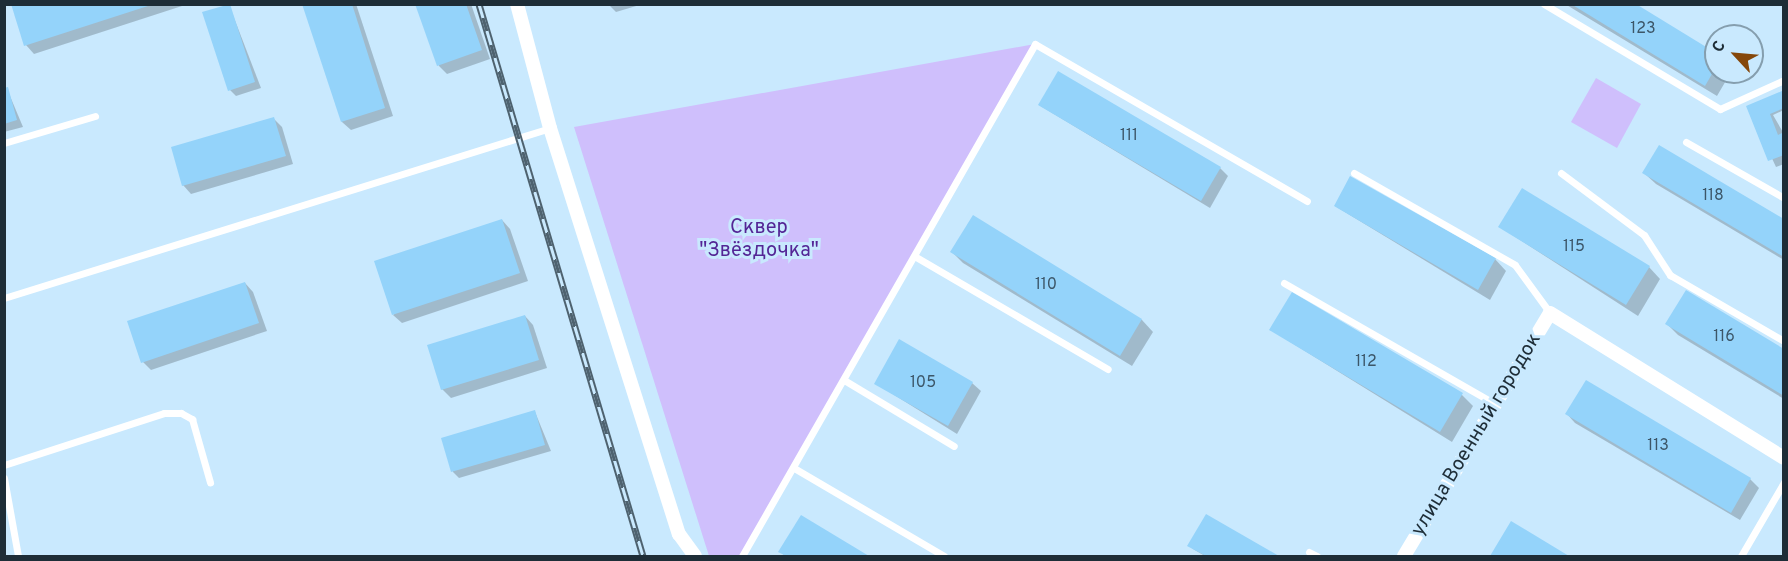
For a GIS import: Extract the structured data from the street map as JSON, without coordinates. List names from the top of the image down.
{
  "streets": {
    "street": ["улица Военный городок"]
  },
  "parks": ["Сквер \"Звёздочка\""],
  "house_numbers": [
    "123",
    "111",
    "118",
    "115",
    "110",
    "116",
    "112",
    "105",
    "113"
  ],
  "north": "top left"
}
